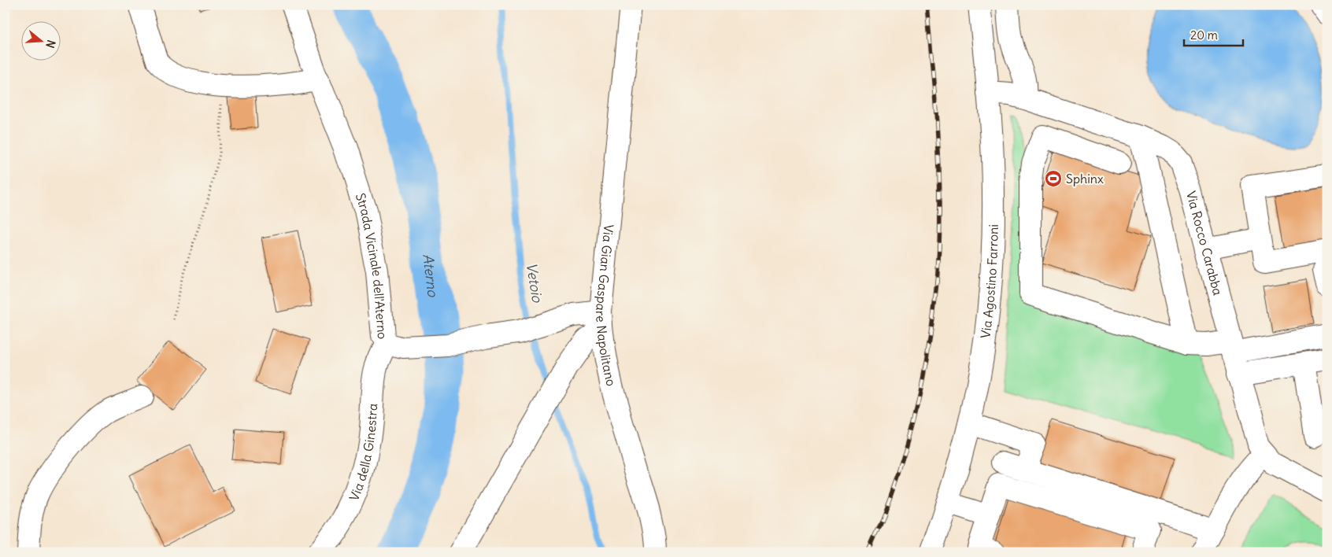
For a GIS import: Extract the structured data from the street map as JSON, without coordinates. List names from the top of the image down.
{
  "streets": {
    "street": [
      "Via Rocco Carabba",
      "Strada Vicinale dell'Aterno",
      "Via Agostino Farroni",
      "Via Gian Gaspare Napolitano",
      "Via della Ginestra"
    ]
  },
  "crossings": [
    ["Via Rocco Carabba", "Via Agostino Farroni"],
    ["Strada Vicinale dell'Aterno", "Via Gian Gaspare Napolitano"],
    ["Strada Vicinale dell'Aterno", "Via della Ginestra"]
  ],
  "water": ["Aterno", "Vetoio"],
  "places": {
    "sports": ["Sphinx"]
  },
  "scale_bar": "20 m",
  "north": "right"
}
